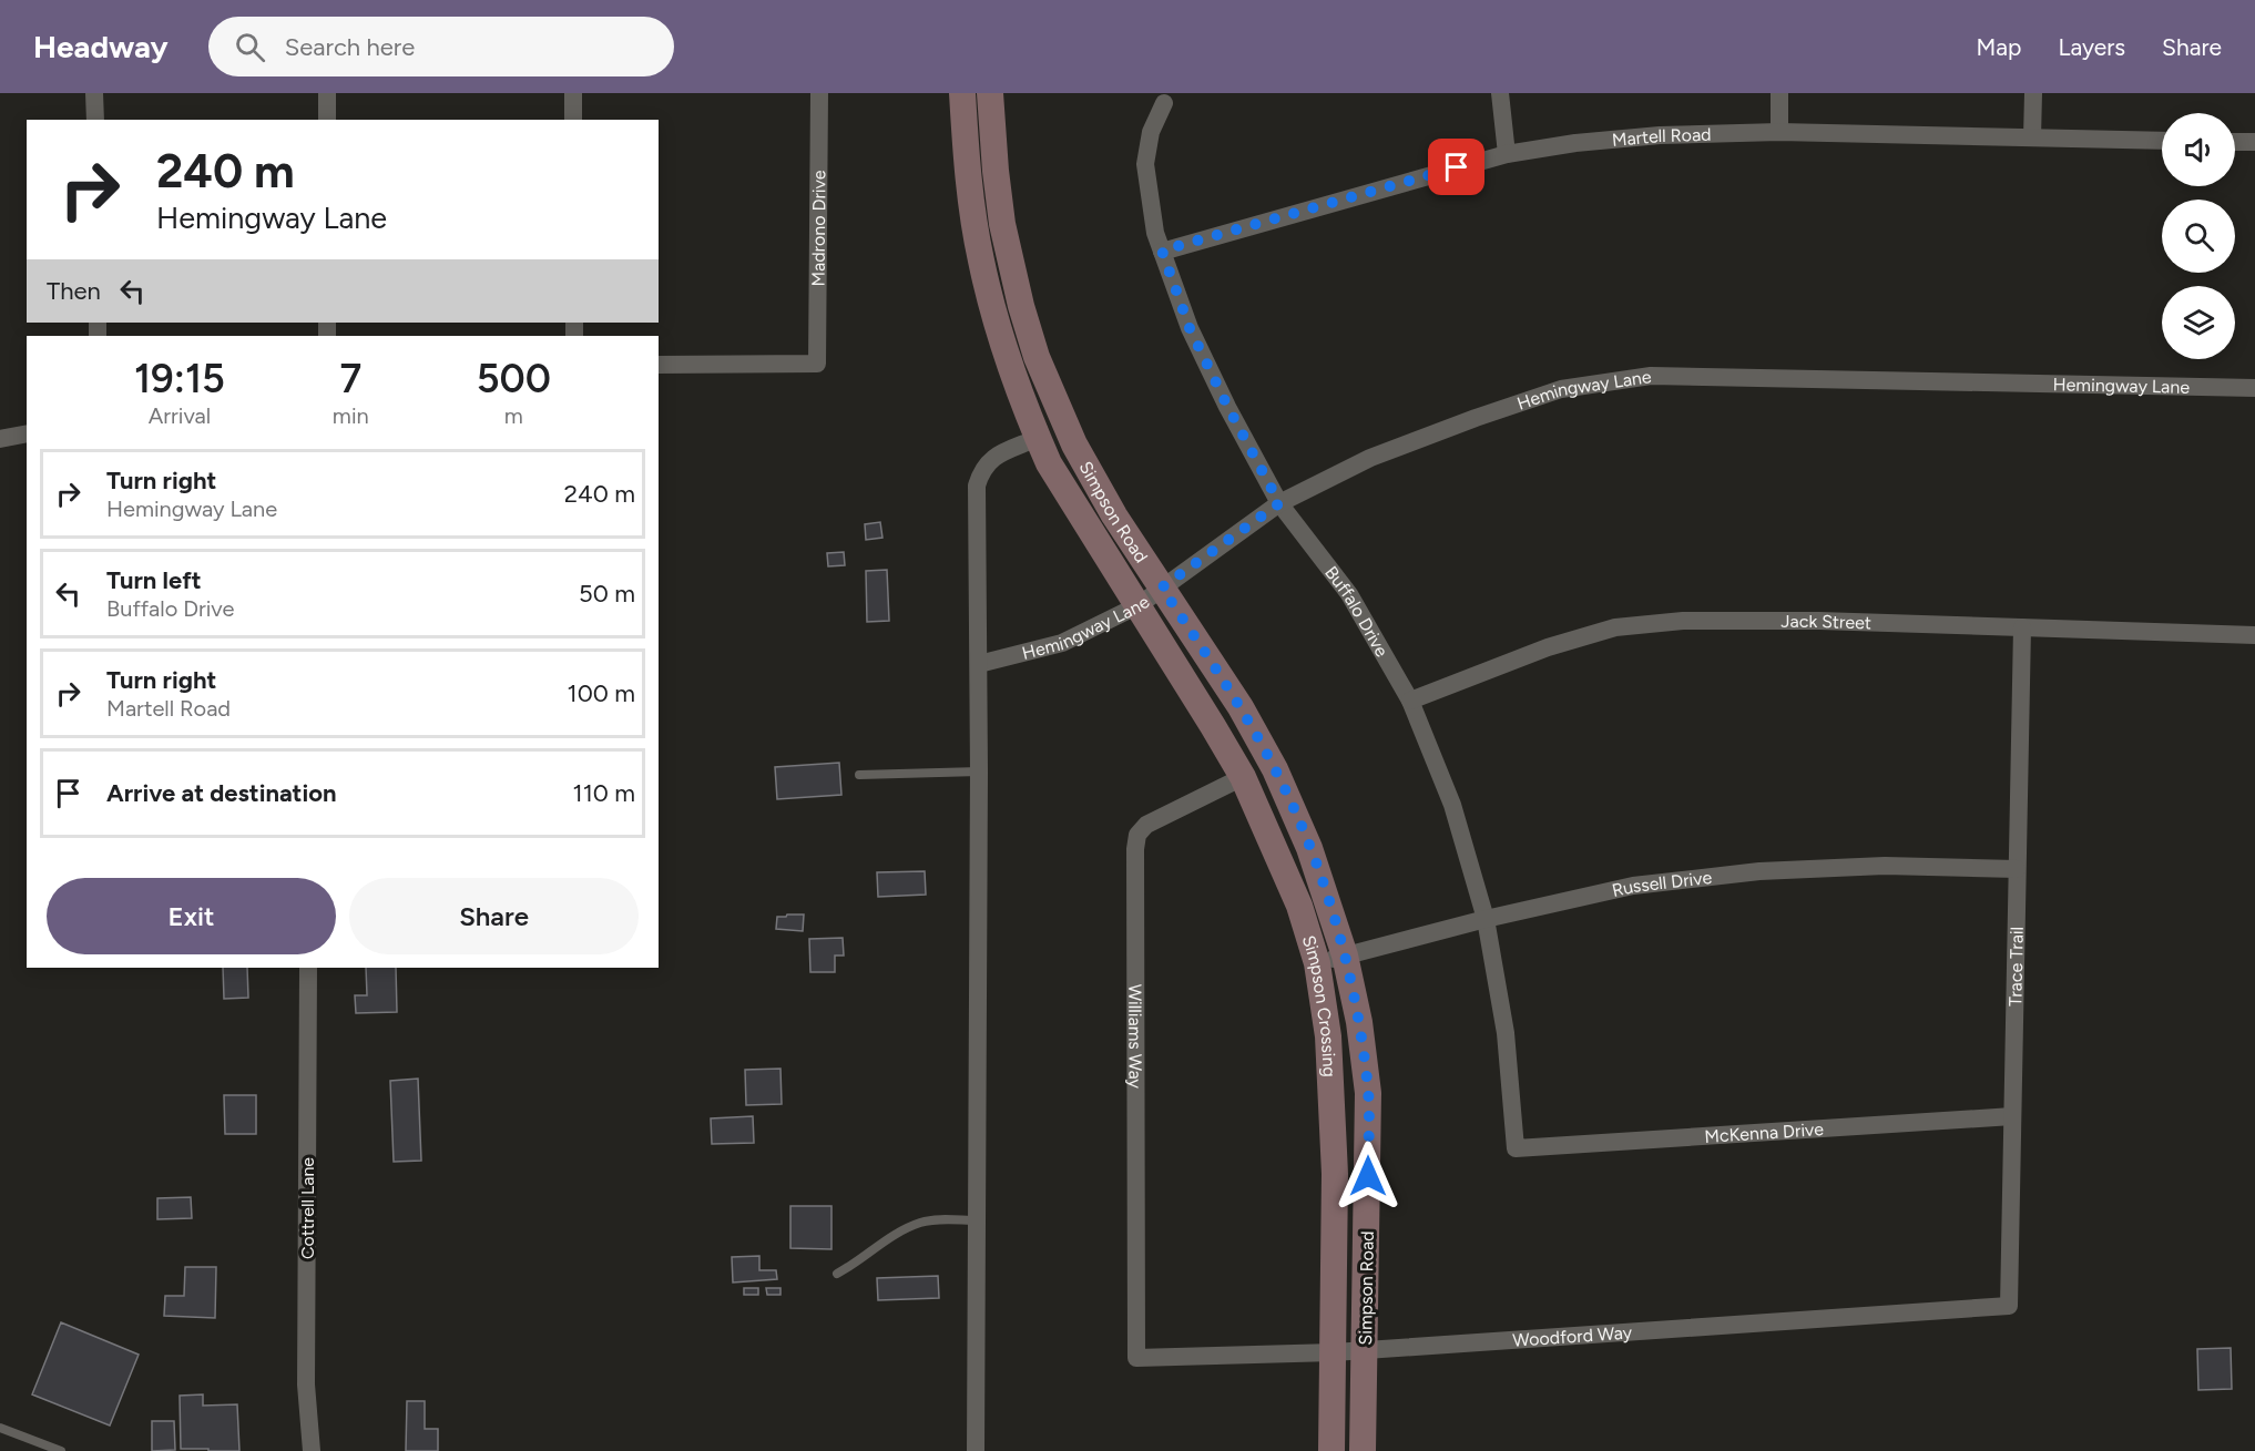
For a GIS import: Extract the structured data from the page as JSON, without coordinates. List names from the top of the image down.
{
  "streets": {
    "street": [
      "Martell Road",
      "Madrono Drive",
      "Hemingway Lane",
      "Simpson Road",
      "Buffalo Drive",
      "Jack Street",
      "Russell Drive",
      "Trace Trail",
      "Simpson Crossing",
      "Williams Way",
      "McKenna Drive",
      "Cottrell Lane",
      "Woodford Way"
    ]
  },
  "crossings": [
    ["Martell Road", "Buffalo Drive"],
    ["Hemingway Lane", "Simpson Road"],
    ["Hemingway Lane", "Buffalo Drive"],
    ["Hemingway Lane", "Simpson Crossing"],
    ["Simpson Road", "Russell Drive"],
    ["Simpson Road", "Simpson Crossing"],
    ["Simpson Road", "Woodford Way"],
    ["Buffalo Drive", "Jack Street"],
    ["Buffalo Drive", "Russell Drive"],
    ["Buffalo Drive", "McKenna Drive"],
    ["Jack Street", "Trace Trail"],
    ["Russell Drive", "Trace Trail"],
    ["Russell Drive", "Simpson Crossing"],
    ["Trace Trail", "McKenna Drive"],
    ["Trace Trail", "Woodford Way"],
    ["Simpson Crossing", "Williams Way"],
    ["Simpson Crossing", "Woodford Way"],
    ["Williams Way", "Woodford Way"]
  ],
  "page": {
    "header": "Headway",
    "search": "Search here",
    "nav": ["Map", "Layers", "Share"],
    "turn": ["240 m", "Hemingway Lane"],
    "then": "Then",
    "eta": [
      "19:15",
      "Arrival",
      "7",
      "min",
      "500",
      "m"
    ],
    "list": [
      {
        "name": "Turn right",
        "note": "Hemingway Lane",
        "value": "240 m"
      },
      {
        "name": "Turn left",
        "note": "Buffalo Drive",
        "value": "50 m"
      },
      {
        "name": "Turn right",
        "note": "Martell Road",
        "value": "100 m"
      },
      {
        "name": "Arrive at destination",
        "value": "110 m"
      }
    ],
    "buttons": ["Exit", "Share"]
  }
}
